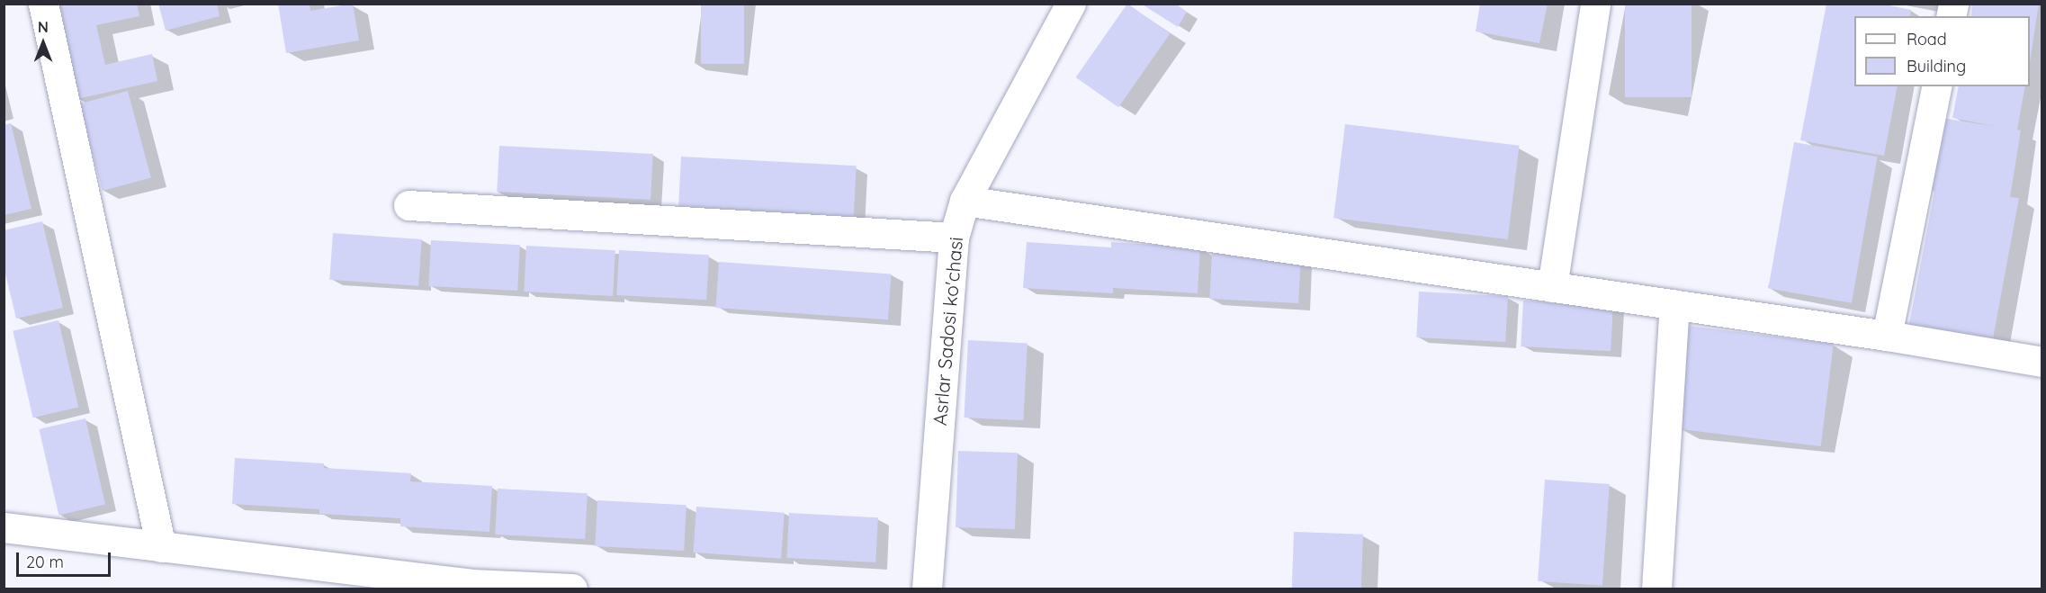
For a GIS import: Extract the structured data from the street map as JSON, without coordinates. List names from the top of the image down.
{
  "streets": {
    "street": ["Asrlar Sadosi ko'chasi"]
  },
  "legend": ["Road", "Building"],
  "scale_bar": "20 m",
  "north": "top"
}
